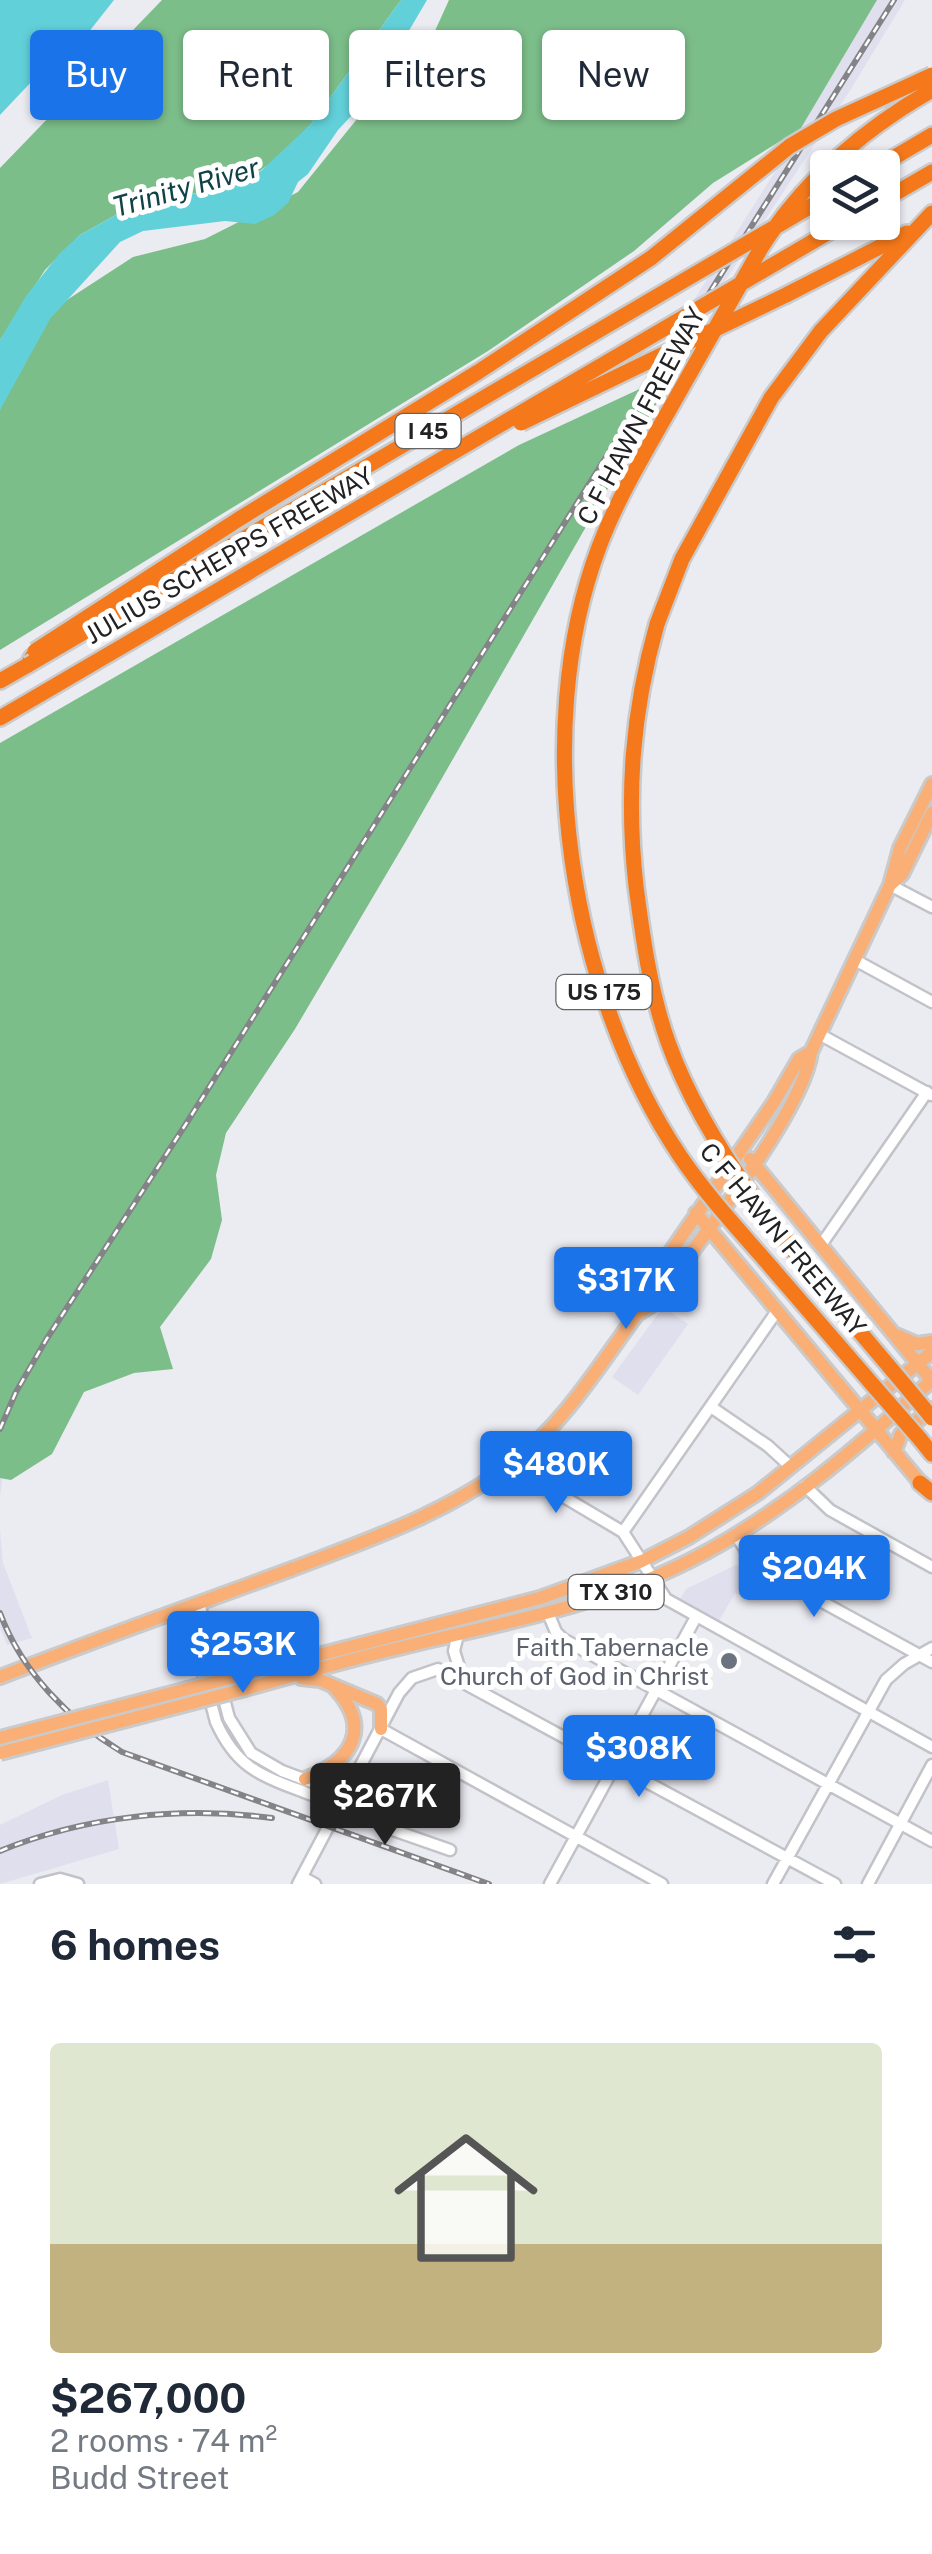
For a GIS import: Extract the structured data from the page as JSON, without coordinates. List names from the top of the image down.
{
  "streets": {
    "highway": [
      "C F HAWN FREEWAY",
      "I 45",
      "JULIUS SCHEPPS FREEWAY",
      "US 175"
    ],
    "main road": ["TX 310"]
  },
  "crossings": [
    ["C F HAWN FREEWAY", "TX 310"]
  ],
  "water": ["Trinity River"],
  "places": ["Faith Tabernacle Church of God in Christ"],
  "page": {
    "chip": [
      "Buy",
      "Rent",
      "Filters",
      "New"
    ],
    "price": [
      "$317K",
      "$480K",
      "$204K",
      "$253K",
      "$308K",
      "$267K"
    ],
    "heading": "6 homes",
    "list": [
      {
        "name": "$267,000",
        "note": "2 rooms · 74 m² · Budd Street"
      }
    ]
  }
}
